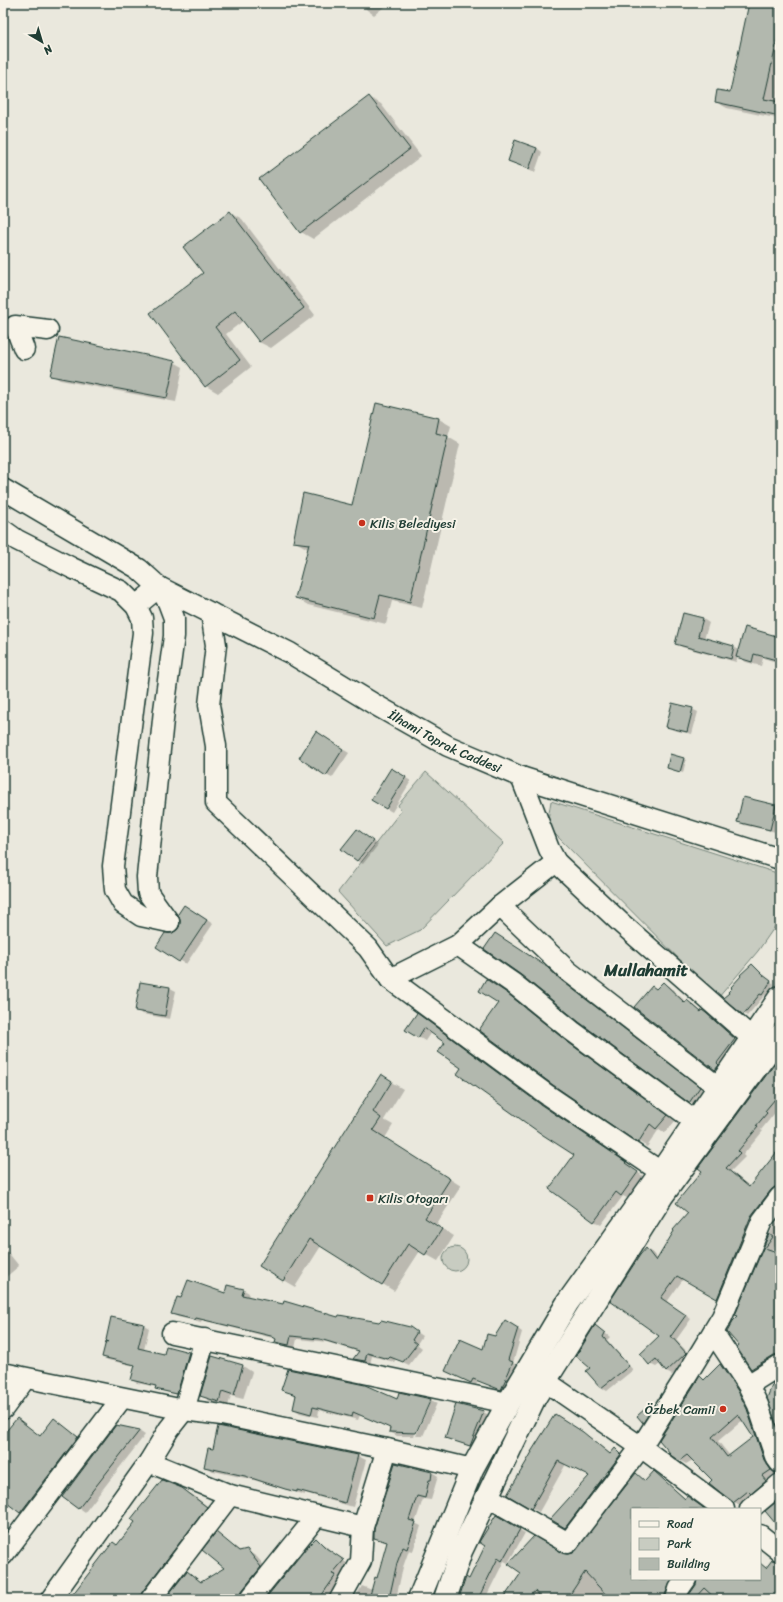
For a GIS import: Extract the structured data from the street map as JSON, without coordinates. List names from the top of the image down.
{
  "streets": {
    "street": ["İlhami Toprak Caddesi"]
  },
  "districts": ["Mullahamit"],
  "places": {
    "other": ["Kilis Belediyesi", "Özbek Camii"],
    "transit": ["Kilis Otogarı"]
  },
  "legend": ["Road", "Park", "Building"],
  "north": "bottom right"
}
